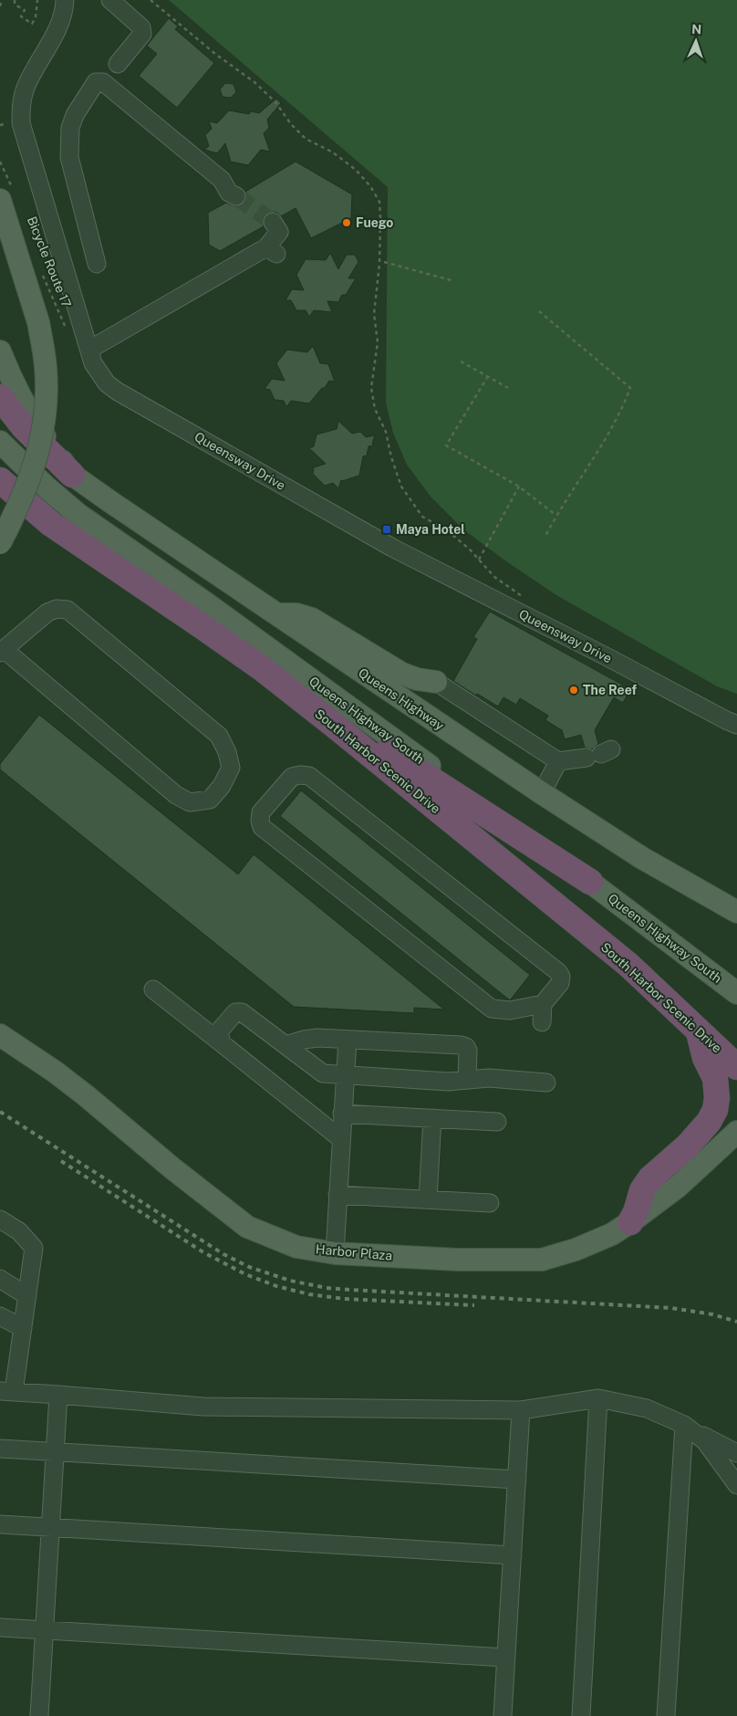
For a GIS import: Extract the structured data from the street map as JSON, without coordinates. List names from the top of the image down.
{
  "streets": {
    "highway": ["South Harbor Scenic Drive"],
    "main road": ["Queens Highway", "Queens Highway South", "Harbor Plaza"],
    "street": ["Queensway Drive"],
    "path": ["Bicycle Route 17"]
  },
  "places": {
    "other": ["Fuego", "The Reef"],
    "transit": ["Maya Hotel"]
  },
  "north": "top"
}
